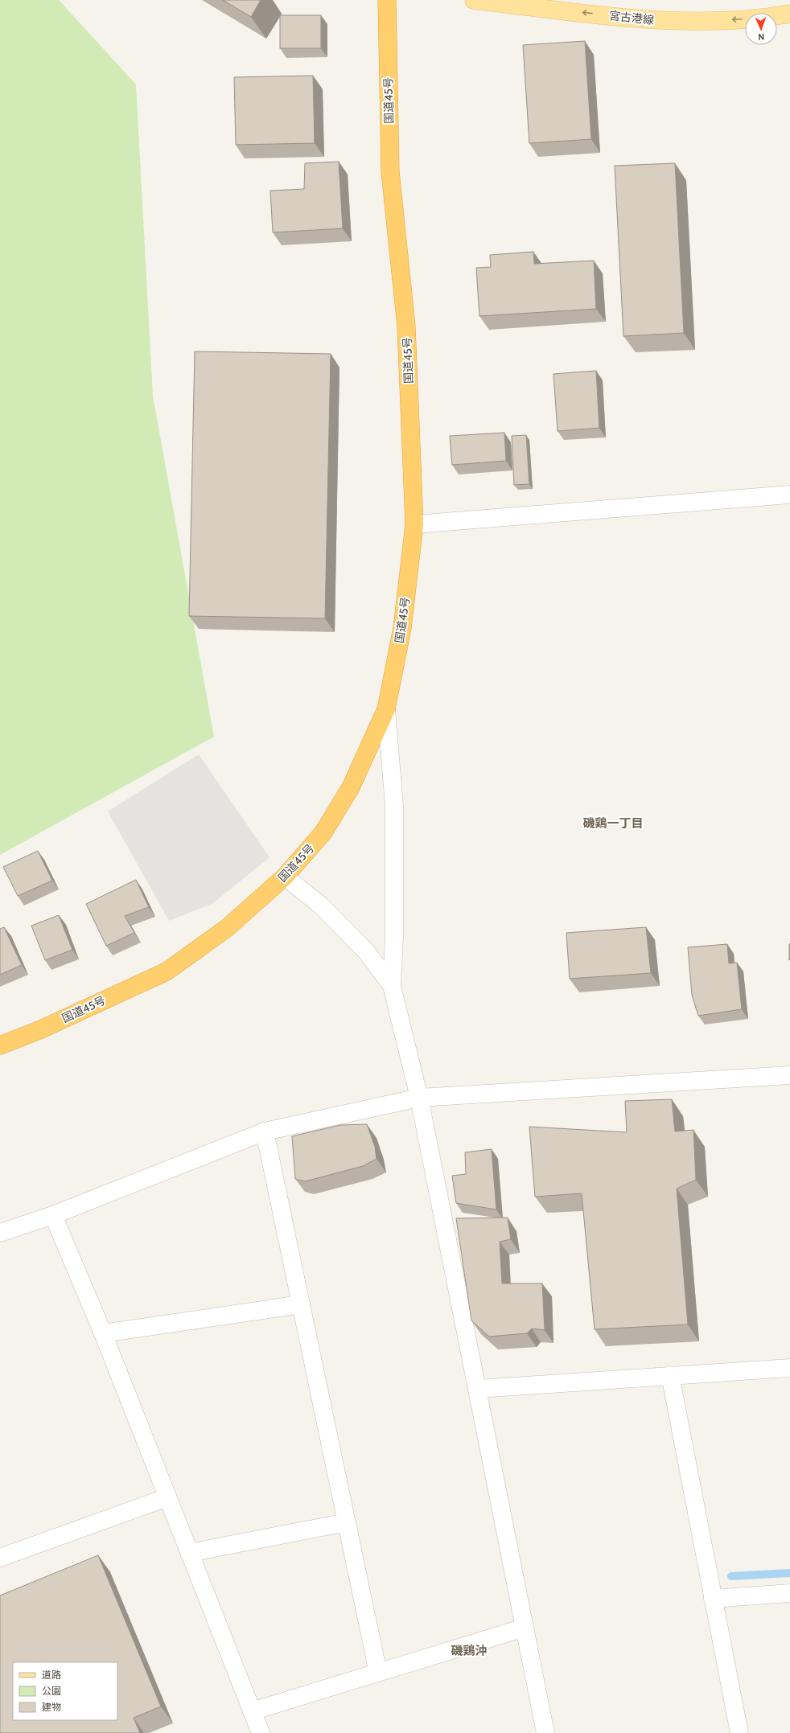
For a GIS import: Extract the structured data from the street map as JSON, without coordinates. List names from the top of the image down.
{
  "streets": {
    "highway": ["国道45号"],
    "main road": ["宮古港線"]
  },
  "one_way": ["宮古港線"],
  "districts": ["磯鶏一丁目", "磯鶏沖"],
  "legend": ["道路", "公園", "建物"],
  "north": "bottom"
}
